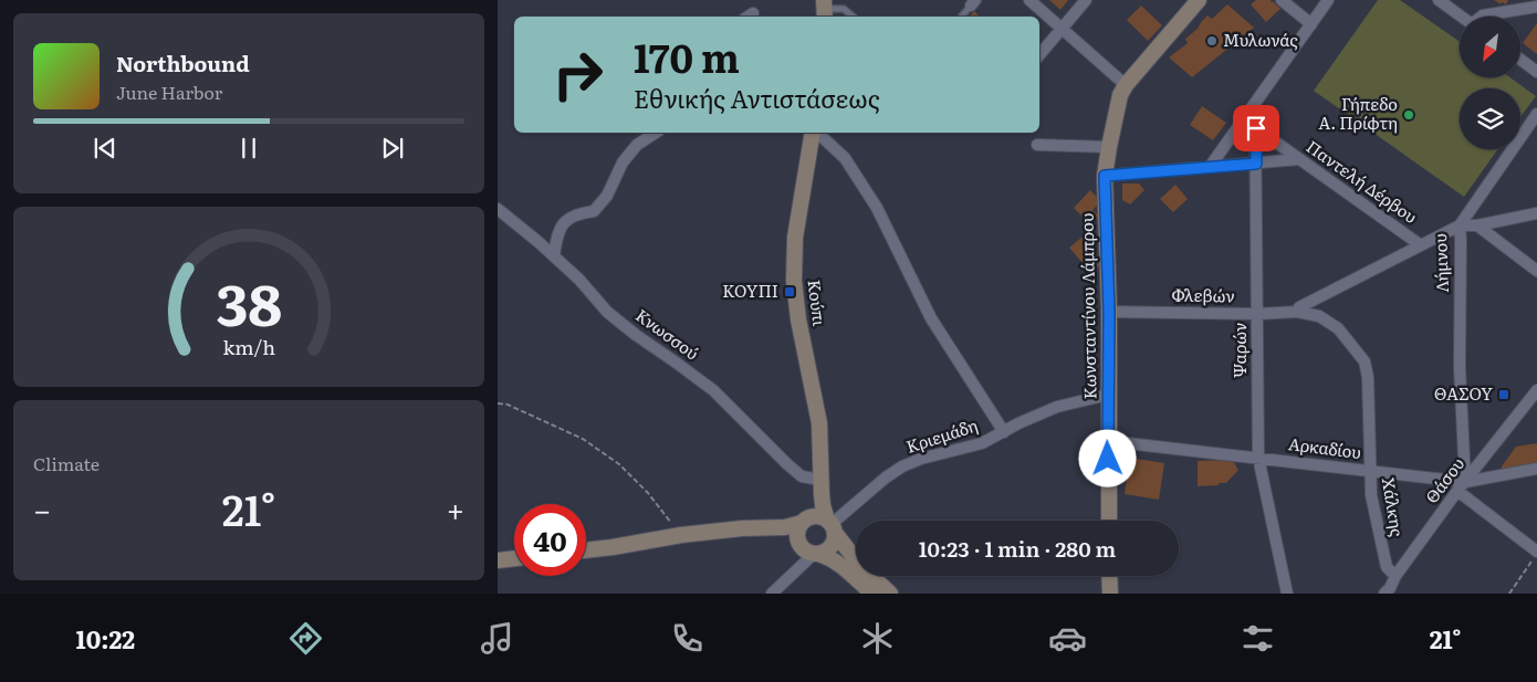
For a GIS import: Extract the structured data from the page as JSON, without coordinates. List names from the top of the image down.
{
  "streets": {
    "street": [
      "Παντελή Δέρβου",
      "Λήμνου",
      "Φλεβών",
      "Κούπι",
      "Κωνσταντίνου Λάμπρου",
      "Κνωσσού",
      "Ψαρών",
      "Κριεμάδη",
      "Αρκαδίου",
      "Θάσου",
      "Χάλκης"
    ]
  },
  "crossings": [
    ["Παντελή Δέρβου", "Λήμνου"],
    ["Παντελή Δέρβου", "Ψαρών"],
    ["Λήμνου", "Φλεβών"],
    ["Λήμνου", "Αρκαδίου"],
    ["Λήμνου", "Θάσου"],
    ["Λήμνου", "Χάλκης"],
    ["Φλεβών", "Κωνσταντίνου Λάμπρου"],
    ["Φλεβών", "Ψαρών"],
    ["Φλεβών", "Χάλκης"],
    ["Κούπι", "Κνωσσού"],
    ["Κωνσταντίνου Λάμπρου", "Κριεμάδη"],
    ["Κωνσταντίνου Λάμπρου", "Αρκαδίου"],
    ["Ψαρών", "Αρκαδίου"],
    ["Αρκαδίου", "Θάσου"],
    ["Αρκαδίου", "Χάλκης"],
    ["Θάσου", "Χάλκης"]
  ],
  "places": {
    "other": ["Μυλωνάς", "Γήπεδο Α. Πρίφτη"],
    "transit": ["ΚΟΥΠΙ", "ΘΑΣΟΥ"]
  },
  "north": "bottom left",
  "page": {
    "turn": ["170 m", "Εθνικής Αντιστάσεως"],
    "song": ["Northbound", "June Harbor"],
    "tile": "Climate",
    "heat": ["−", "21°", "+"],
    "limit": "40",
    "trip": "10:23 · 1 min · 280 m",
    "tabs": ["10:22", "21°"],
    "gauge": ["38", "km/h"]
  }
}
